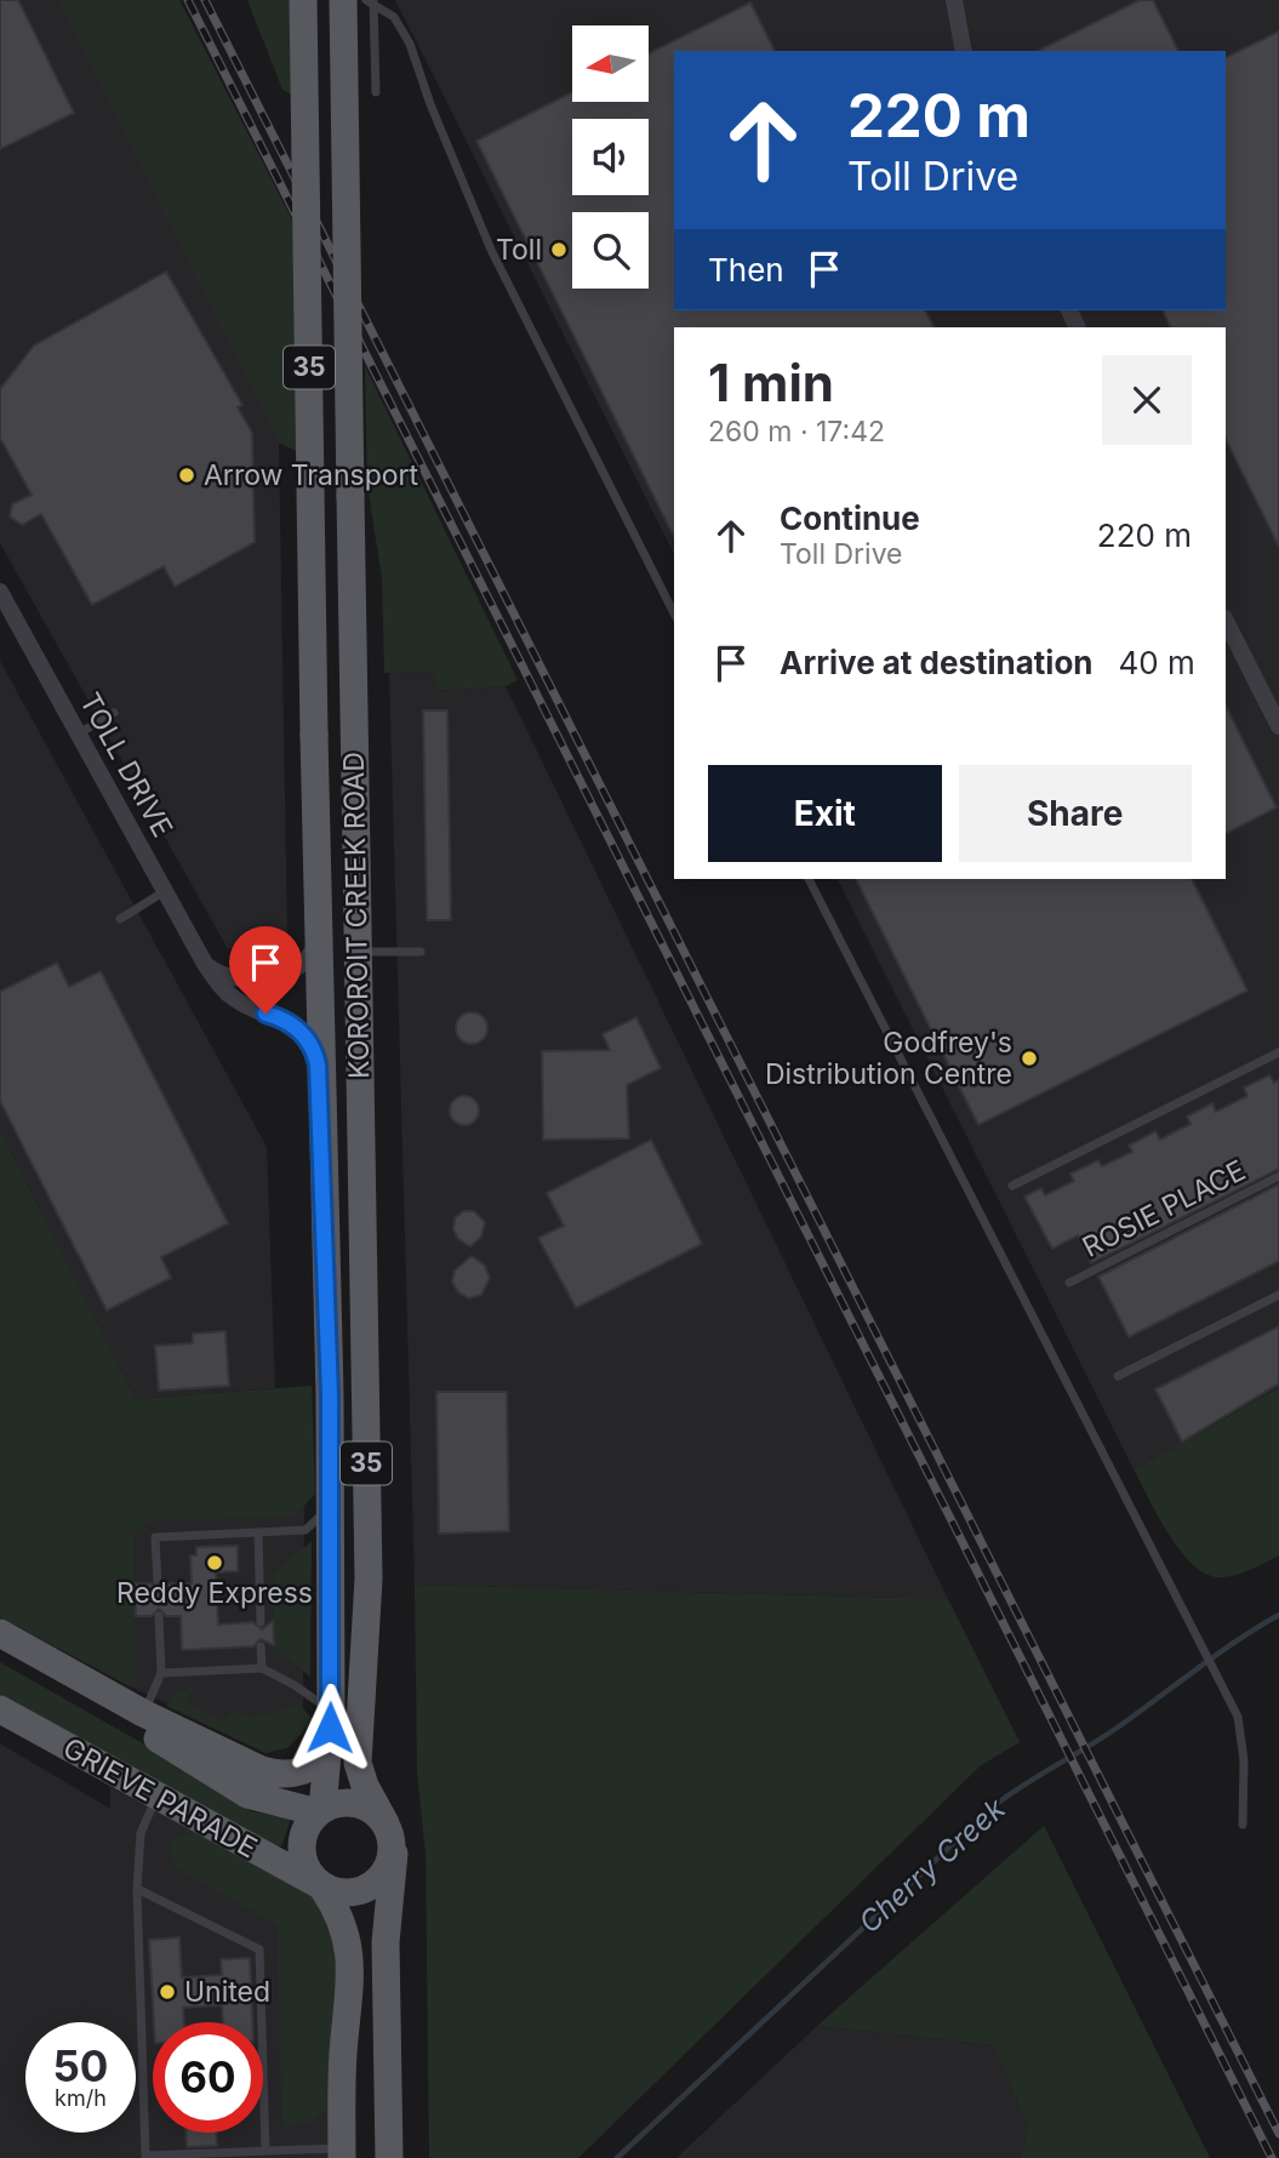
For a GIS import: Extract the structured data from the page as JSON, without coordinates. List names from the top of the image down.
{
  "streets": {
    "main road": ["35", "KOROROIT CREEK ROAD", "GRIEVE PARADE"],
    "street": ["TOLL DRIVE"],
    "lane": ["ROSIE PLACE"]
  },
  "crossings": [
    ["35", "KOROROIT CREEK ROAD"],
    ["35", "GRIEVE PARADE"],
    ["TOLL DRIVE", "KOROROIT CREEK ROAD"],
    ["KOROROIT CREEK ROAD", "GRIEVE PARADE"]
  ],
  "water": ["Cherry Creek"],
  "places": [
    "Toll",
    "Arrow Transport",
    "Godfrey's Distribution Centre",
    "Reddy Express",
    "United"
  ],
  "north": "left",
  "page": {
    "turn": ["220 m", "Toll Drive"],
    "then": "Then",
    "heading": ["1 min", "260 m · 17:42"],
    "list": [
      {
        "name": "Continue",
        "note": "Toll Drive",
        "value": "220 m"
      },
      {
        "name": "Arrive at destination",
        "value": "40 m"
      }
    ],
    "buttons": ["Exit", "Share"],
    "speed": "50 km/h",
    "limit": "60"
  }
}
